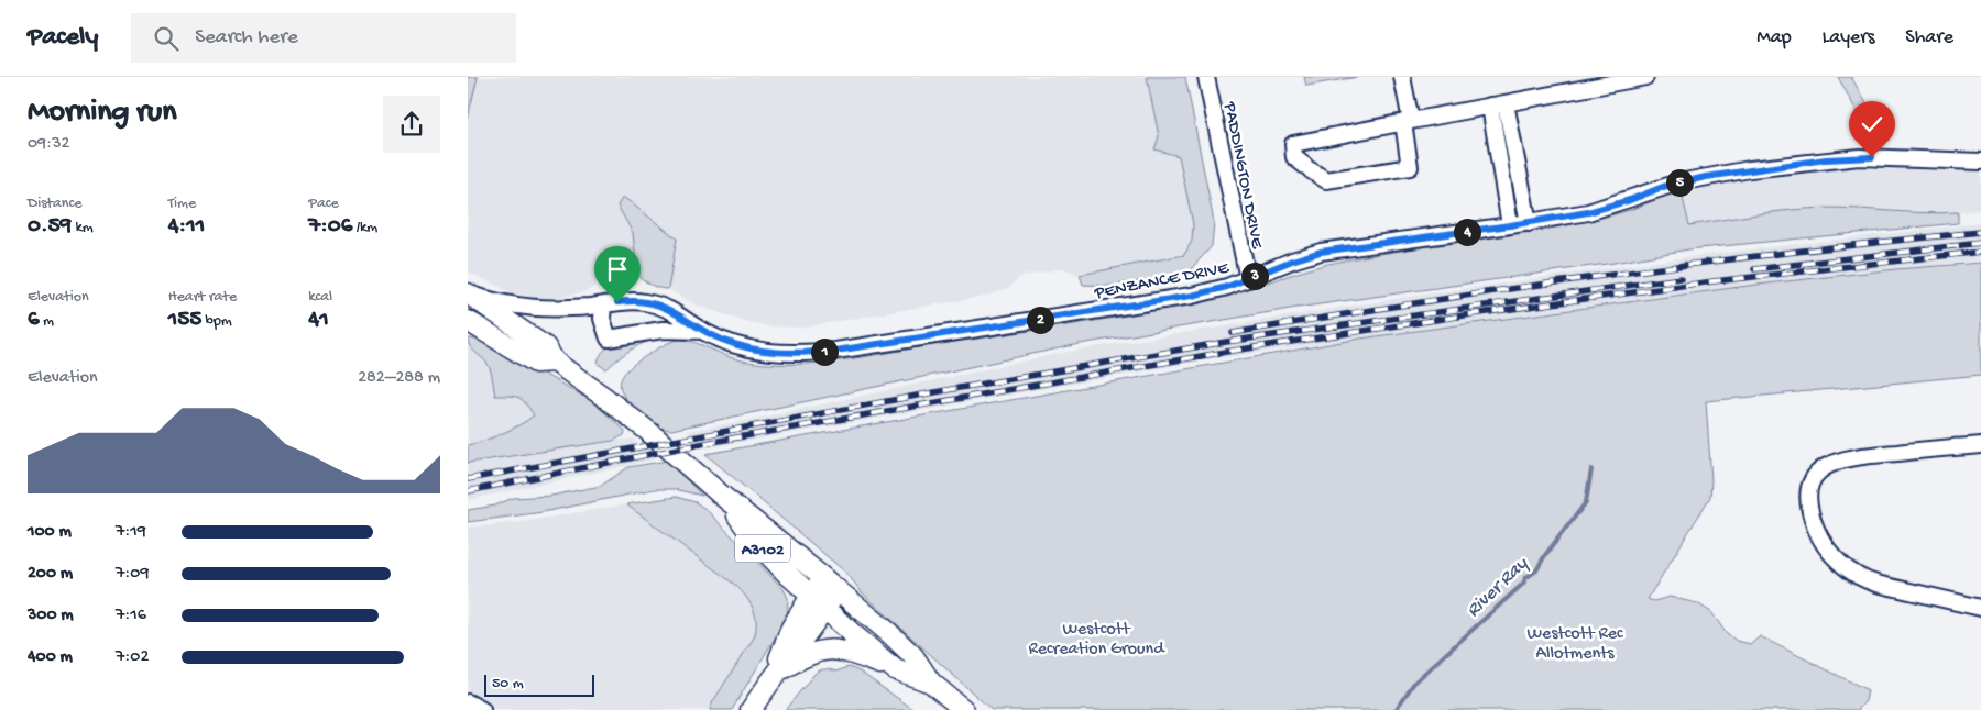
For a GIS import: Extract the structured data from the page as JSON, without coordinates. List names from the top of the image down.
{
  "streets": {
    "main road": ["A3102"],
    "street": ["PADDINGTON DRIVE", "PENZANCE DRIVE"]
  },
  "crossings": [
    ["PADDINGTON DRIVE", "PENZANCE DRIVE"],
    ["PENZANCE DRIVE", "A3102"]
  ],
  "water": ["River Ray"],
  "parks": ["Westcott Recreation Ground", "Westcott Rec Allotments"],
  "scale_bar": "50 m",
  "page": {
    "header": "Pacely",
    "search": "Search here",
    "nav": ["Map", "Layers", "Share"],
    "heading": ["Morning run", "09:32"],
    "pins": [
      "5",
      "4",
      "3",
      "2",
      "1"
    ],
    "stats": [
      ["Distance", "0.59 km"],
      ["Time", "4:11"],
      ["Pace", "7:06 /km"],
      ["Elevation", "6 m"],
      ["Heart rate", "155 bpm"],
      ["kcal", "41"]
    ],
    "chart": ["Elevation", "282–288 m"],
    "list": [
      {
        "name": "100 m",
        "note": "7:19"
      },
      {
        "name": "200 m",
        "note": "7:09"
      },
      {
        "name": "300 m",
        "note": "7:16"
      },
      {
        "name": "400 m",
        "note": "7:02"
      }
    ],
    "scale": "50 m"
  }
}
